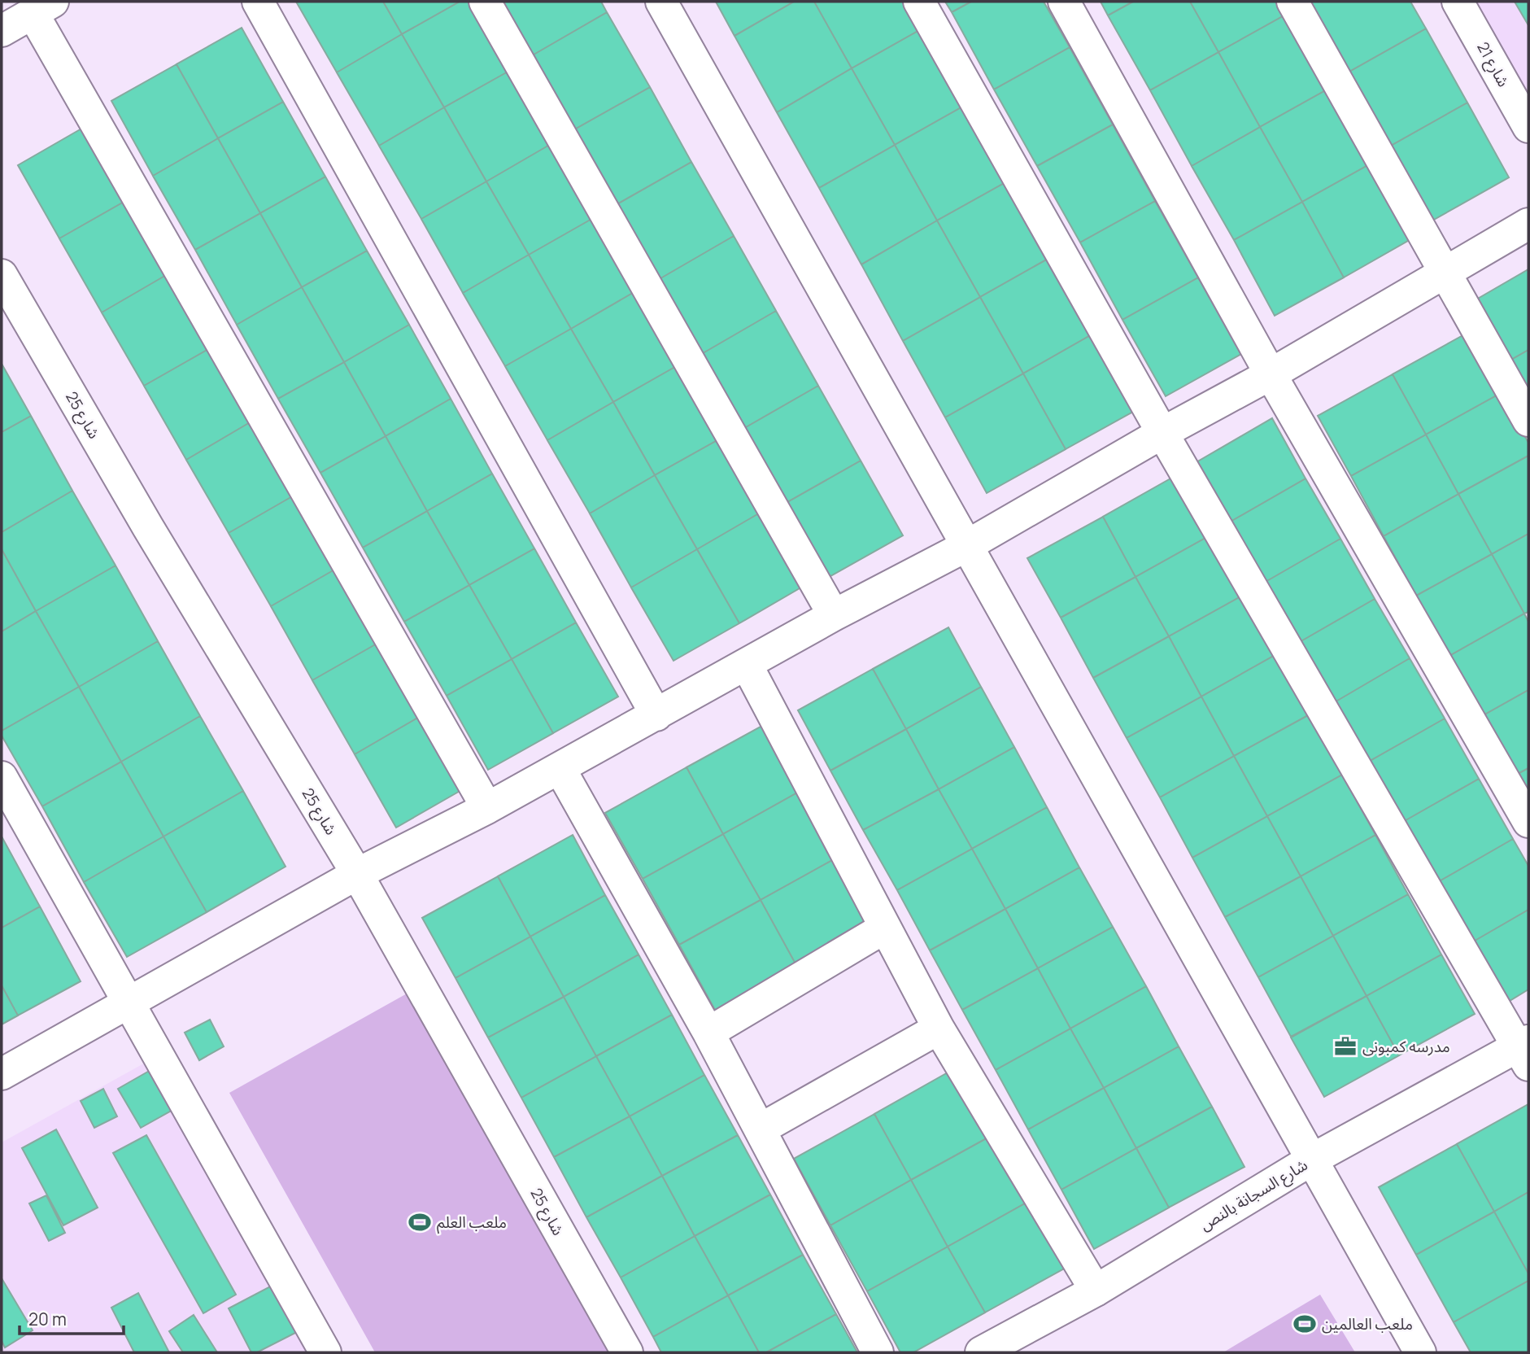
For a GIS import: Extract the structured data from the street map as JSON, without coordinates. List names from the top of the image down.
{
  "streets": {
    "street": ["شارع 21", "شارع 25", "شارع السجانة بالنص"]
  },
  "places": {
    "office": ["مدرسه كمبونى"],
    "sports": ["ملعب العلم", "ملعب العالمين"]
  },
  "scale_bar": "20 m"
}
